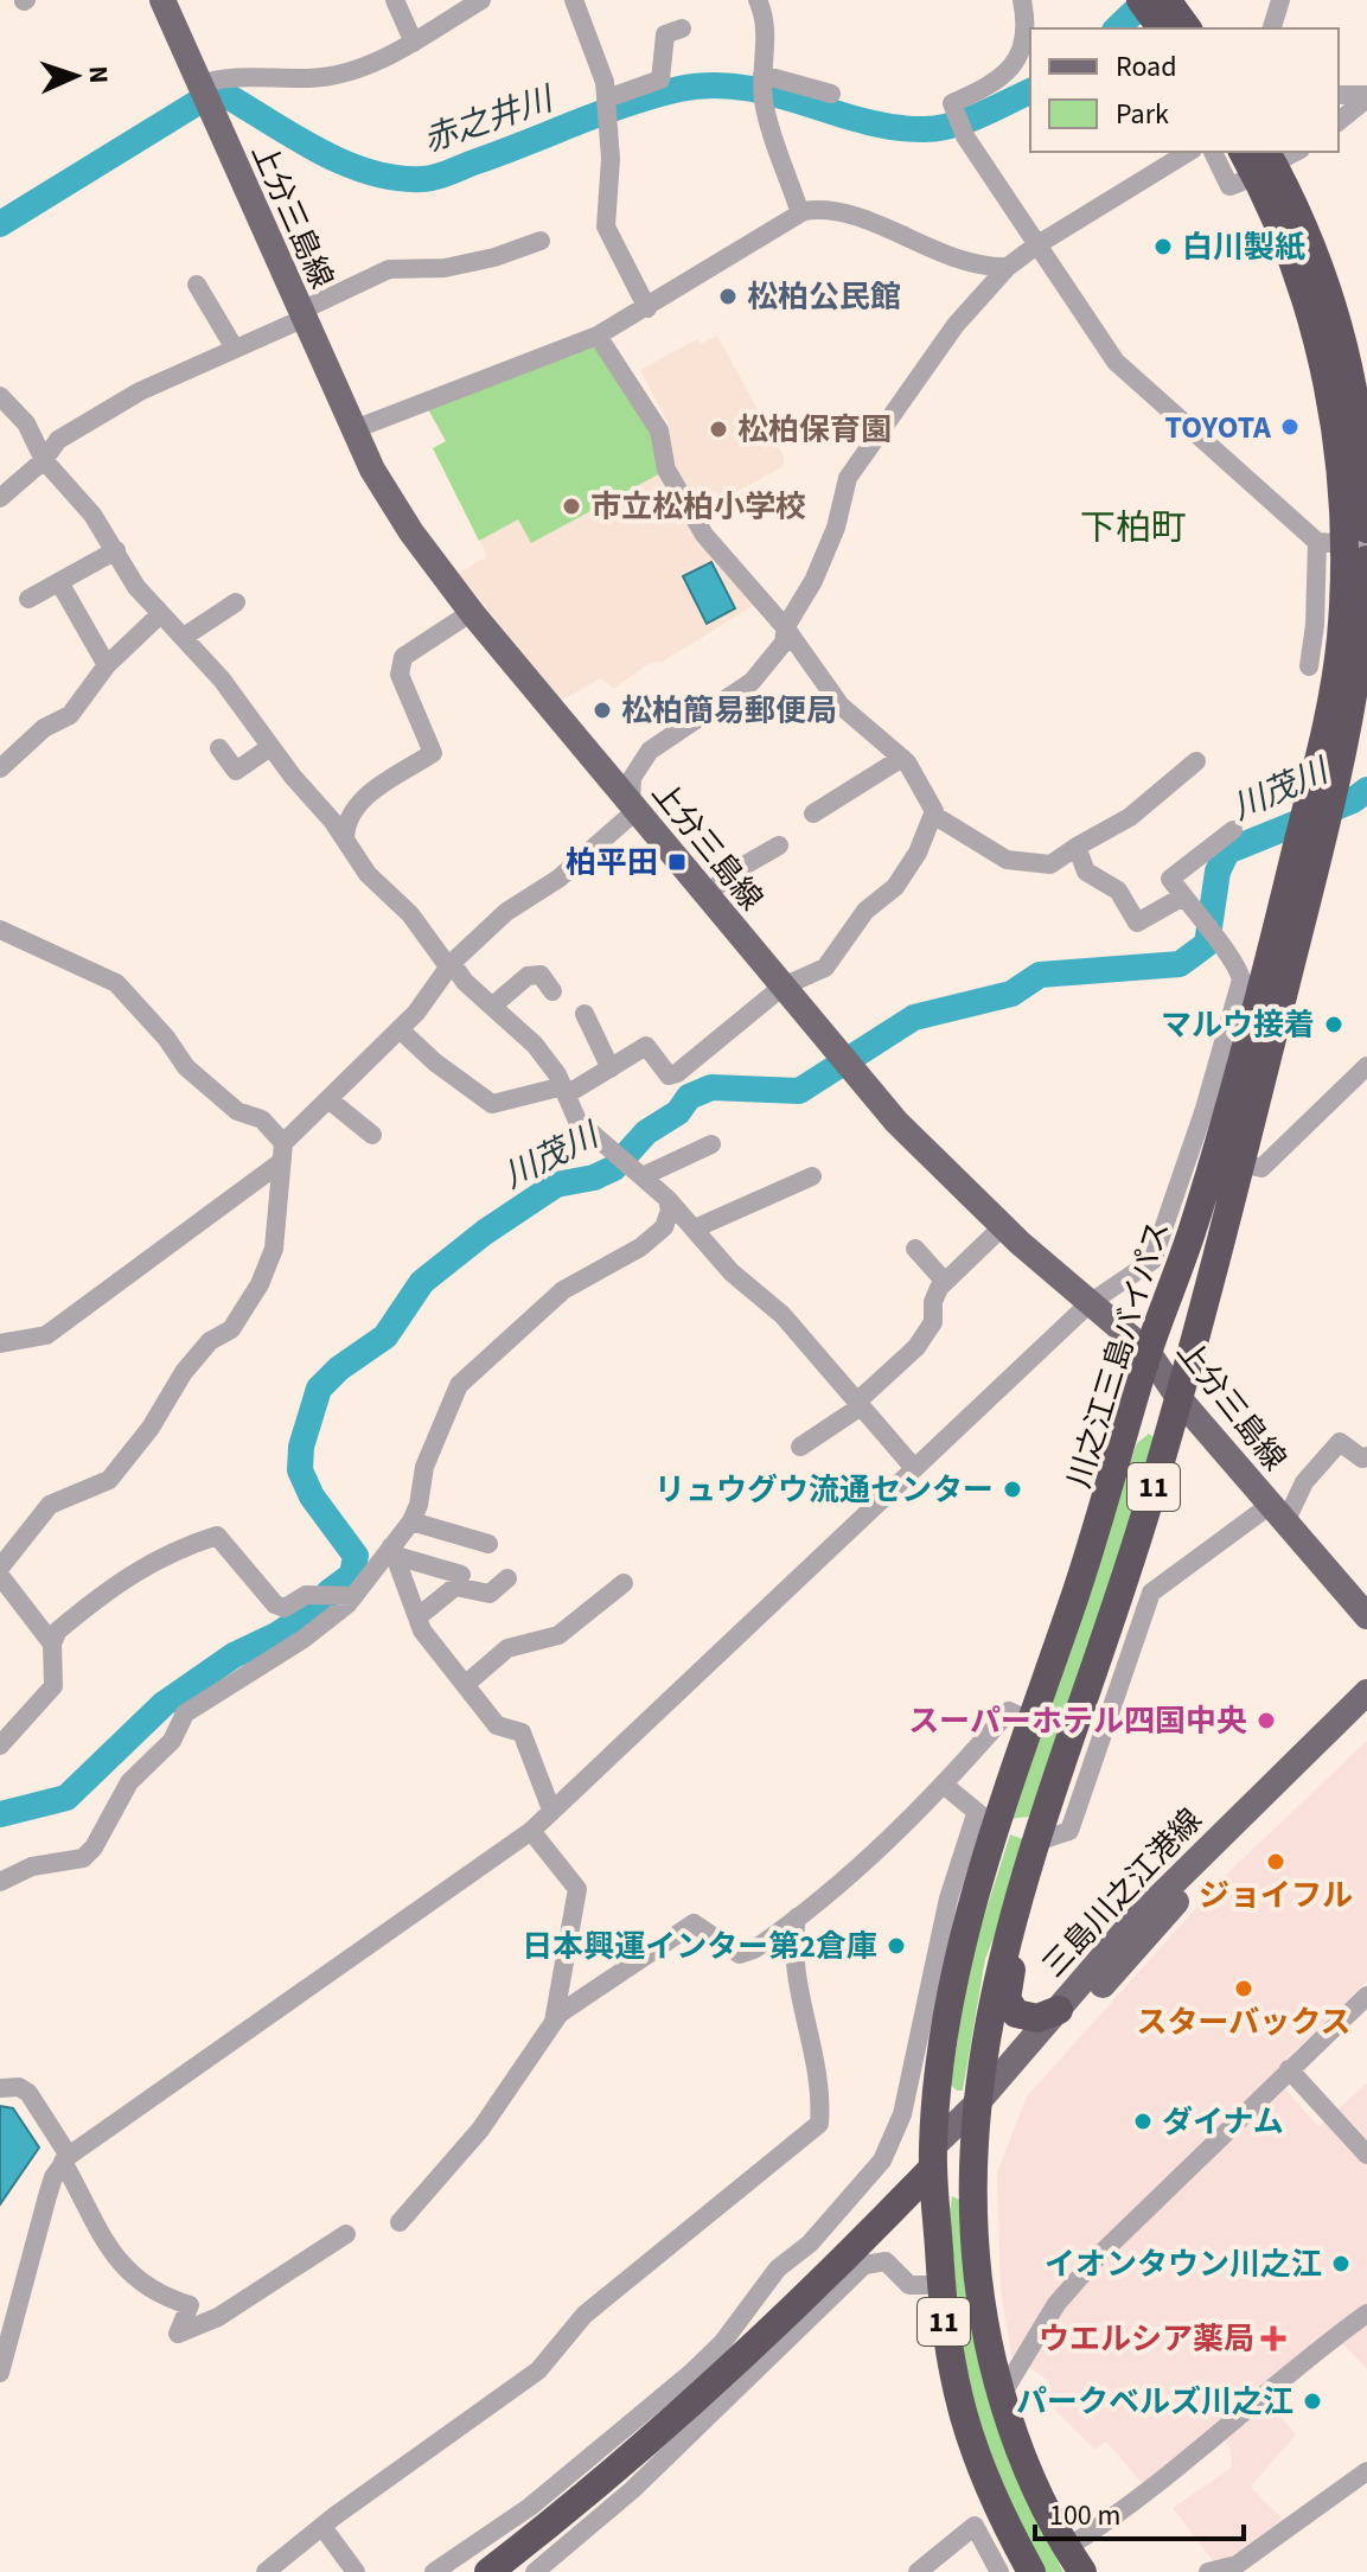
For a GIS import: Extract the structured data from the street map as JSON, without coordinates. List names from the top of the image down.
{
  "streets": {
    "highway": ["川之江三島バイパス", "11"],
    "main road": ["上分三島線", "三島川之江港線"]
  },
  "crossings": [
    ["上分三島線", "川之江三島バイパス"],
    ["川之江三島バイパス", "三島川之江港線"]
  ],
  "districts": ["下柏町"],
  "water": ["赤之井川", "川茂川"],
  "places": {
    "other": [
      "白川製紙",
      "松柏公民館",
      "TOYOTA",
      "松柏保育園",
      "市立松柏小学校",
      "松柏簡易郵便局",
      "マルウ接着",
      "リュウグウ流通センター",
      "スーパーホテル四国中央",
      "ジョイフル",
      "日本興運インター第2倉庫",
      "スターバックス",
      "ダイナム",
      "イオンタウン川之江",
      "パークベルズ川之江"
    ],
    "transit": ["柏平田"],
    "health": ["ウエルシア薬局"]
  },
  "legend": ["Road", "Park"],
  "scale_bar": "100 m",
  "north": "right"
}
